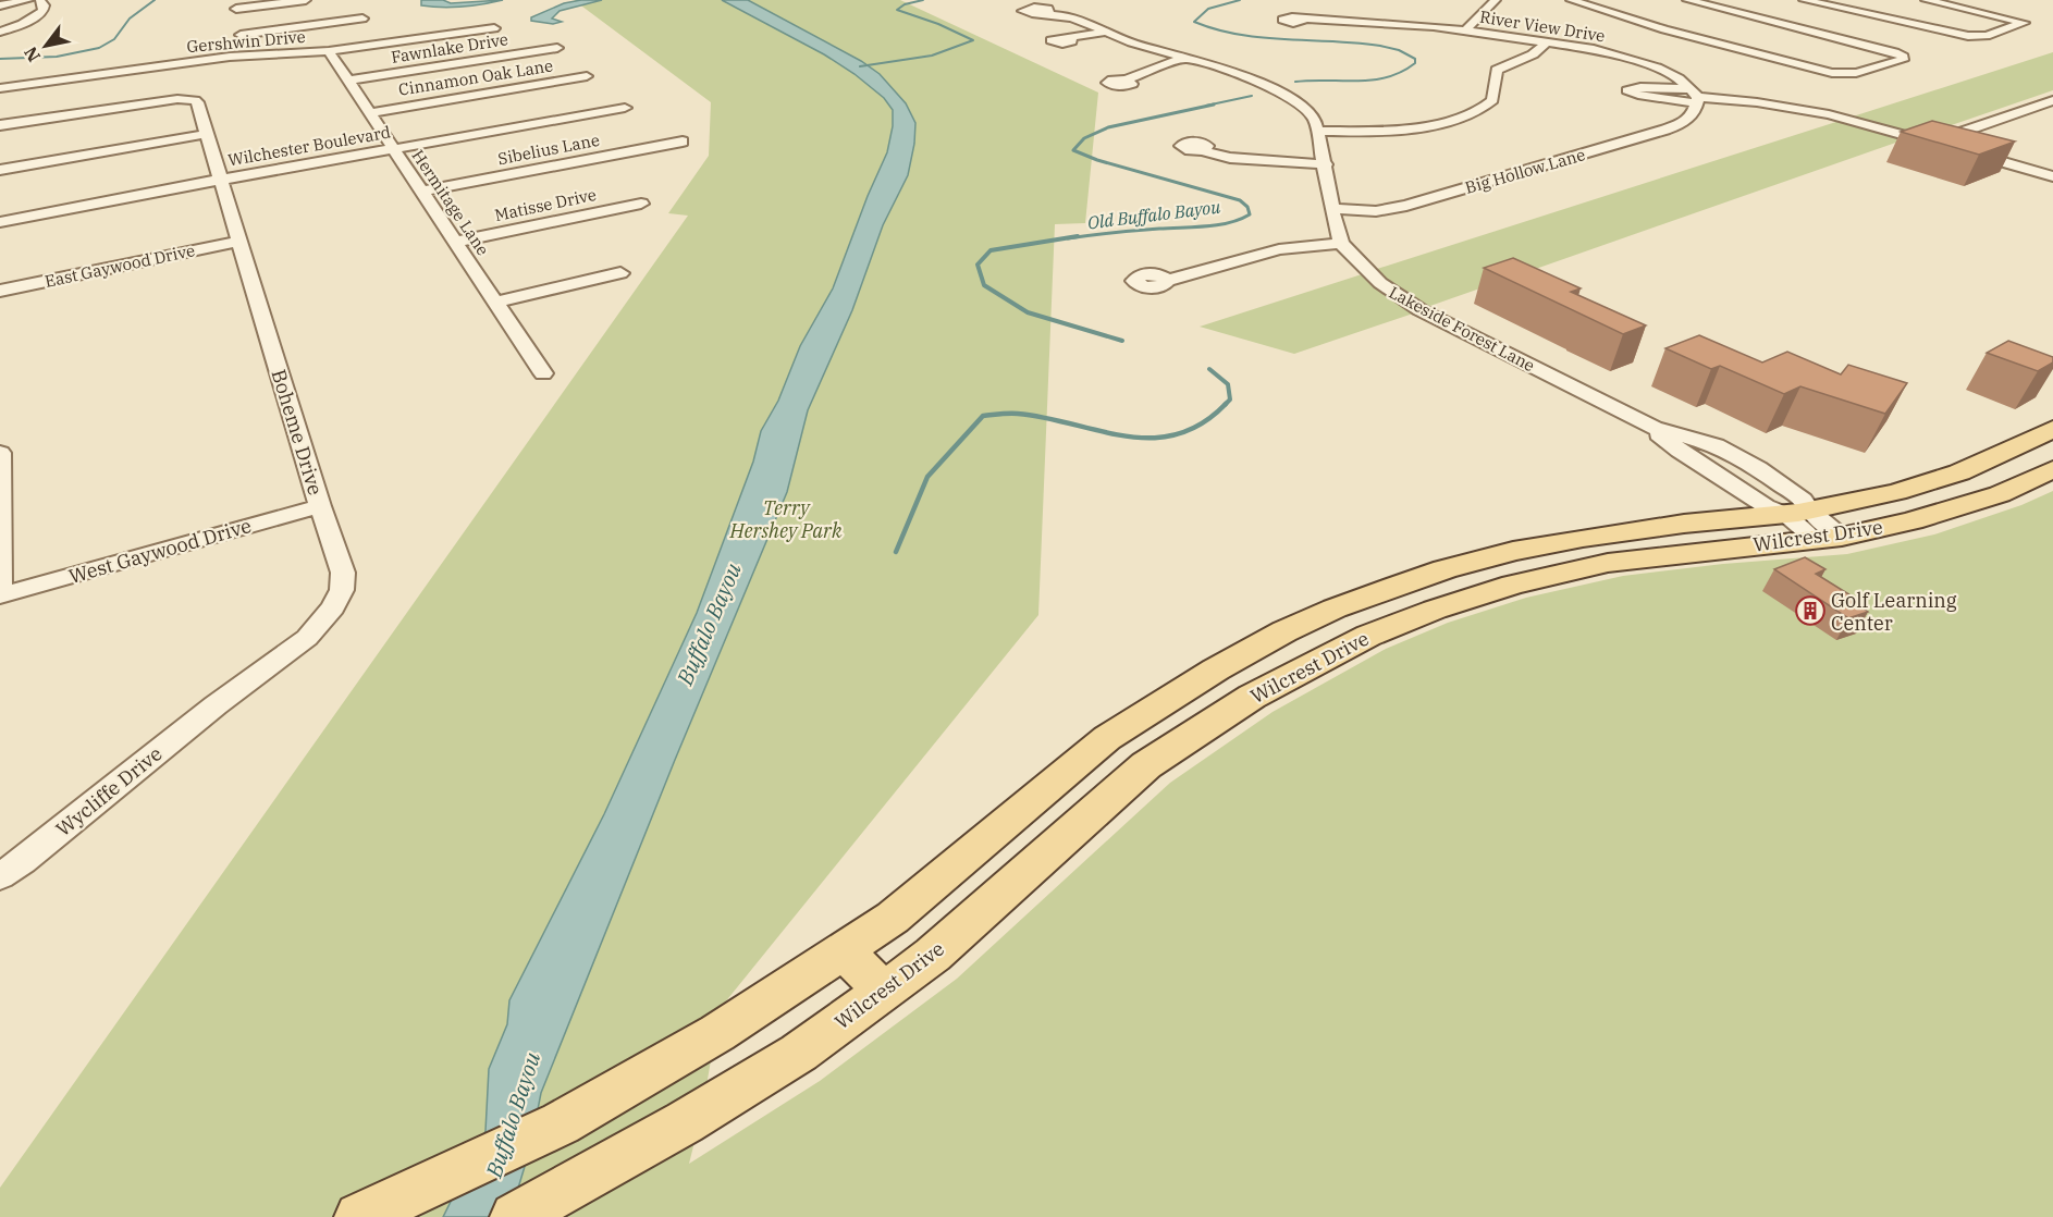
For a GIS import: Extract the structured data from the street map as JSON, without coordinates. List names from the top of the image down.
{
  "streets": {
    "main road": ["Wilcrest Drive"],
    "street": [
      "River View Drive",
      "Gershwin Drive",
      "Fawnlake Drive",
      "Cinnamon Oak Lane",
      "Wilchester Boulevard",
      "Sibelius Lane",
      "Big Hollow Lane",
      "Hermitage Lane",
      "Matisse Drive",
      "East Gaywood Drive",
      "Lakeside Forest Lane",
      "Boheme Drive",
      "West Gaywood Drive",
      "Wycliffe Drive"
    ]
  },
  "crossings": [
    ["River View Drive", "Big Hollow Lane"],
    ["Gershwin Drive", "Hermitage Lane"],
    ["Fawnlake Drive", "Hermitage Lane"],
    ["Cinnamon Oak Lane", "Hermitage Lane"],
    ["Wilchester Boulevard", "Hermitage Lane"],
    ["Wilchester Boulevard", "Boheme Drive"],
    ["Sibelius Lane", "Hermitage Lane"],
    ["Big Hollow Lane", "Lakeside Forest Lane"],
    ["Hermitage Lane", "Matisse Drive"],
    ["East Gaywood Drive", "Boheme Drive"],
    ["Lakeside Forest Lane", "Wilcrest Drive"],
    ["Boheme Drive", "West Gaywood Drive"],
    ["Boheme Drive", "Wycliffe Drive"]
  ],
  "water": ["Old Buffalo Bayou", "Buffalo Bayou"],
  "parks": ["Terry Hershey Park"],
  "places": {
    "building": ["Golf Learning Center"]
  },
  "north": "bottom left"
}
